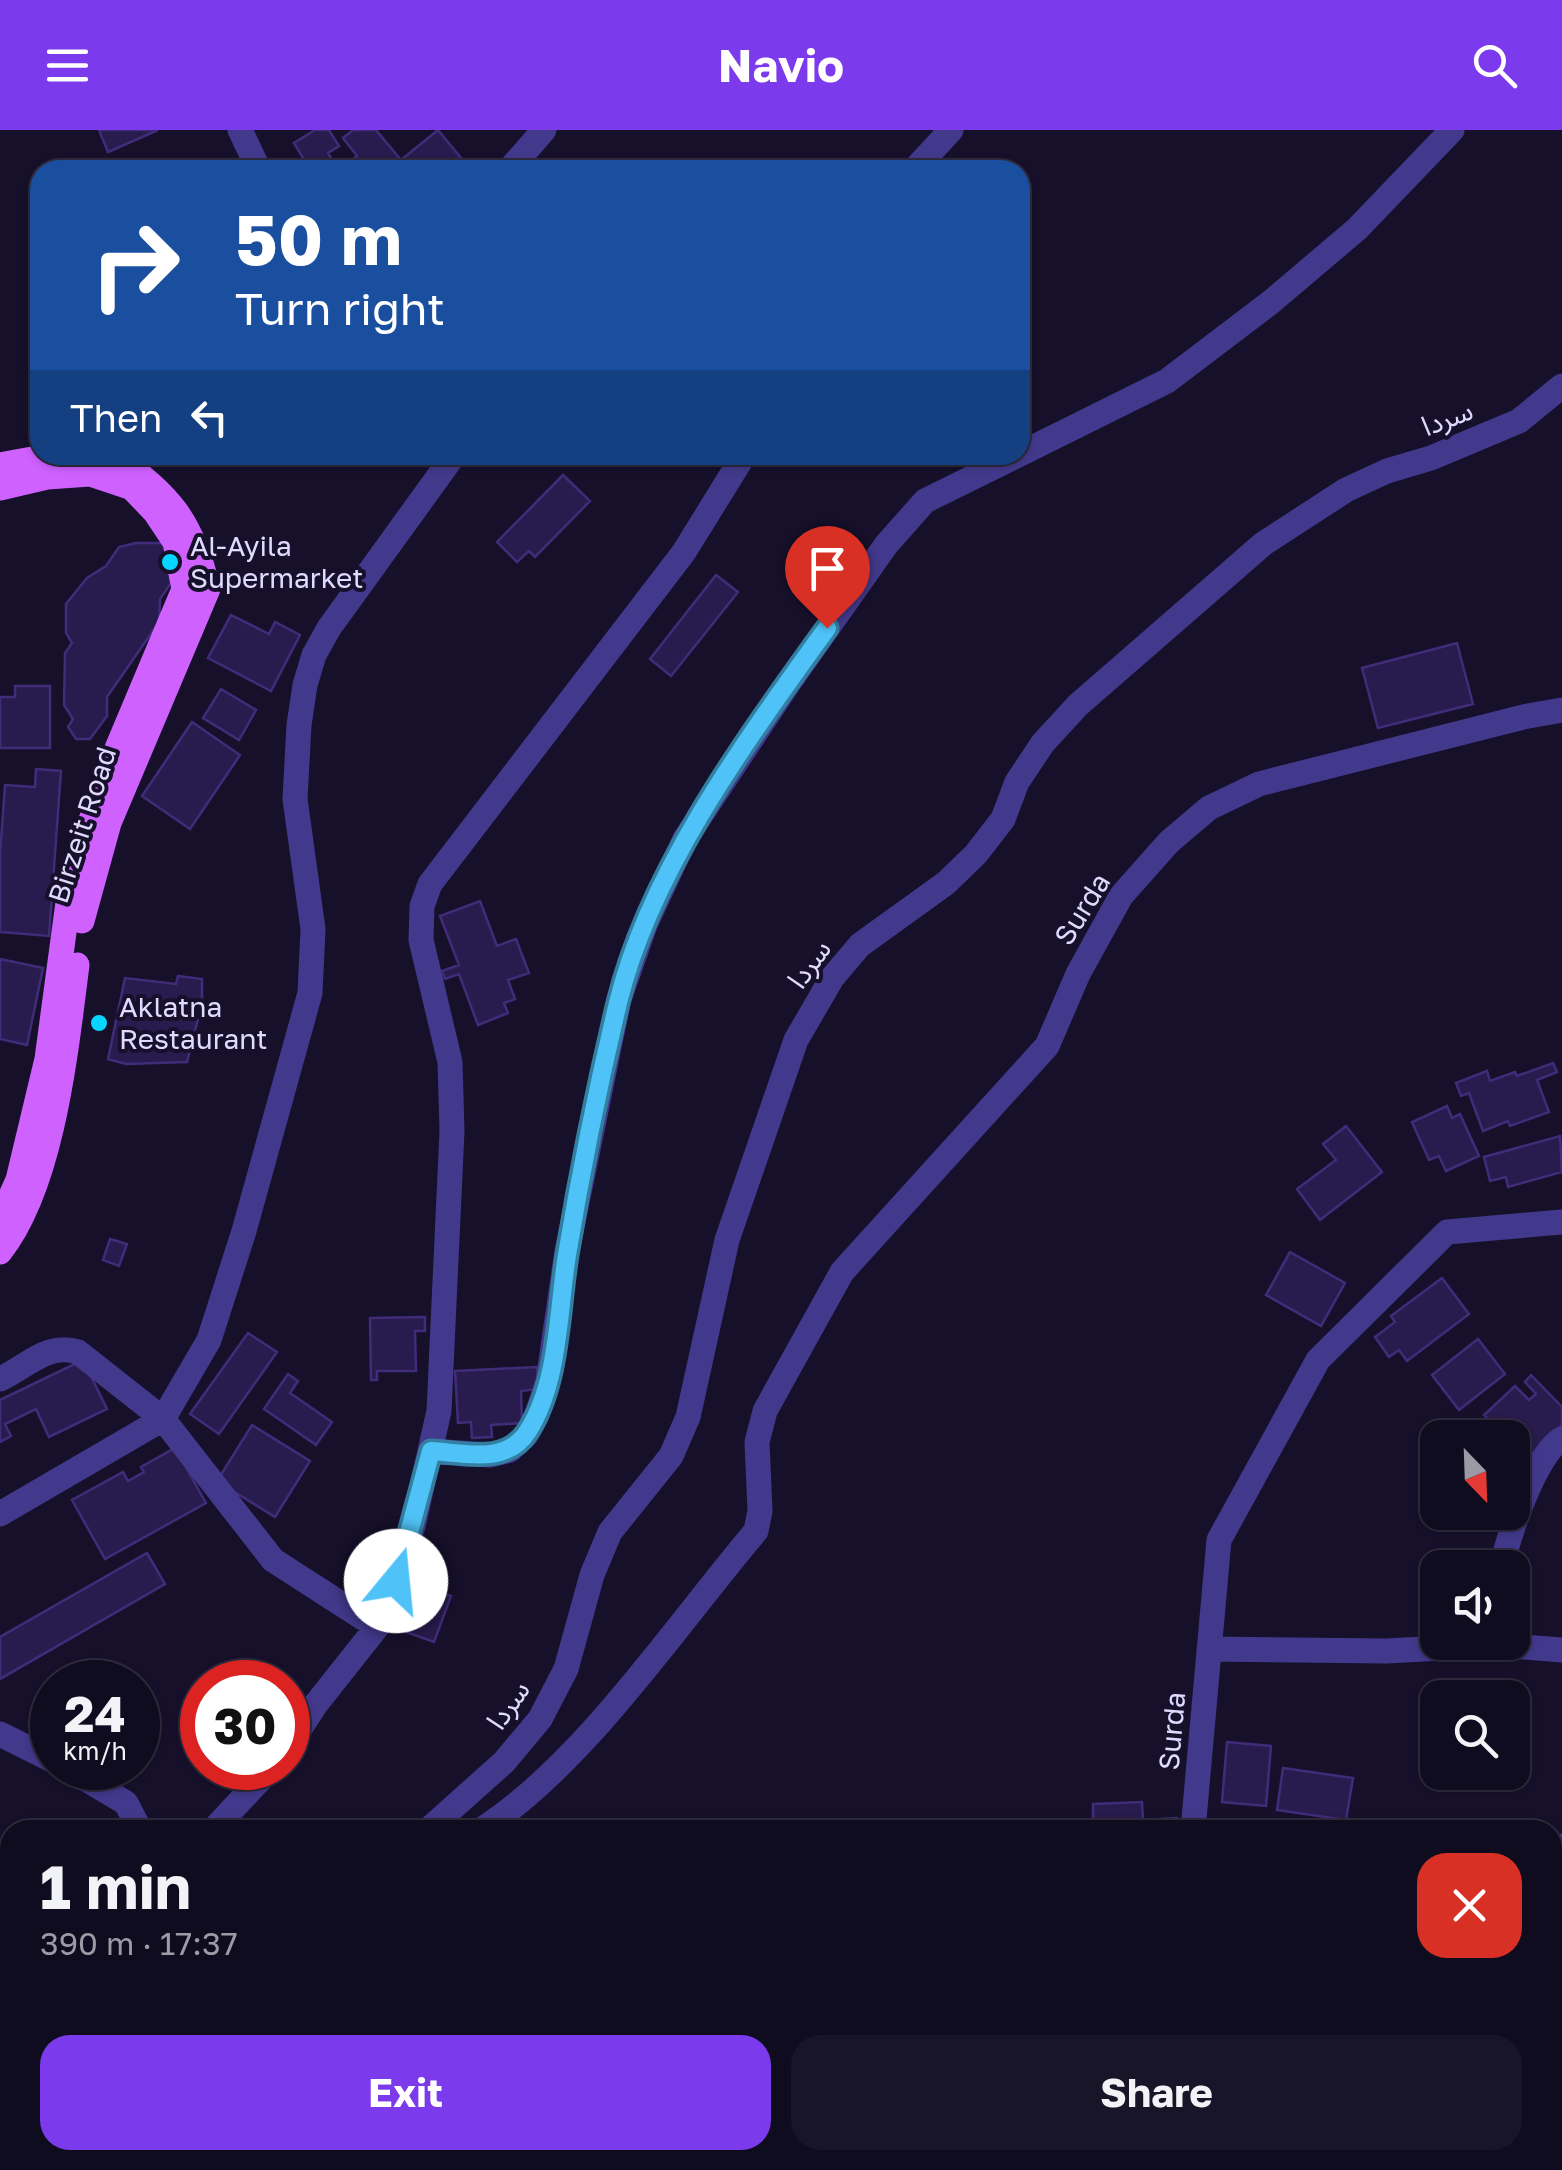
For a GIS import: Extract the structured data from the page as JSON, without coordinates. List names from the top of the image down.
{
  "streets": {
    "street": ["سردا", "Surda"]
  },
  "places": ["Al-Ayila Supermarket", "Aklatna Restaurant"],
  "north": "bottom right",
  "page": {
    "header": "Navio",
    "turn": ["50 m", "Turn right"],
    "then": "Then",
    "speed": "24 km/h",
    "limit": "30",
    "heading": ["1 min", "390 m · 17:37"],
    "buttons": ["Exit", "Share"]
  }
}
